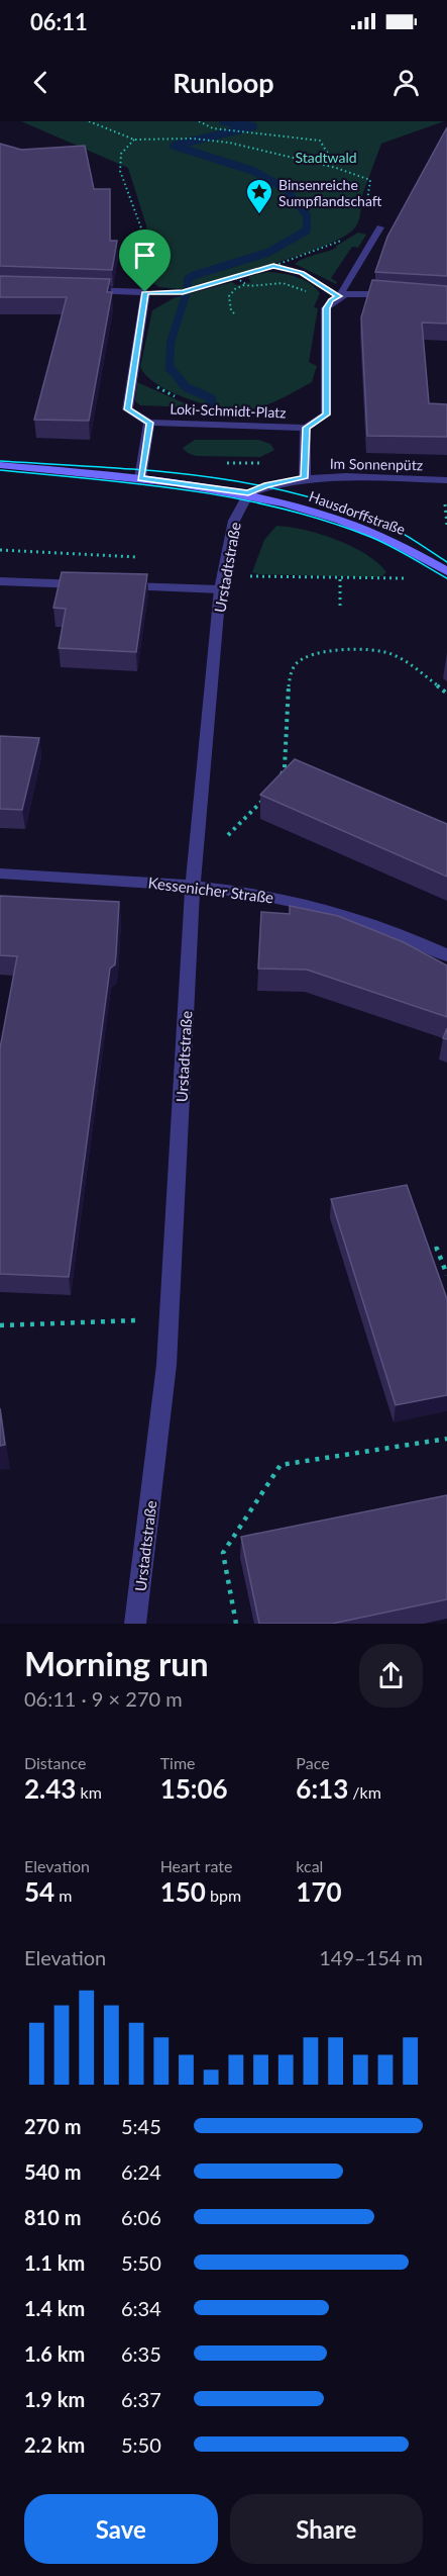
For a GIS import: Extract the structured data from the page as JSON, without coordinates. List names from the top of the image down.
{
  "streets": {
    "main road": ["Hausdorffstraße"],
    "street": [
      "Loki-Schmidt-Platz",
      "Im Sonnenpütz",
      "Urstadtstraße",
      "Kessenicher Straße"
    ]
  },
  "crossings": [
    ["Loki-Schmidt-Platz", "Im Sonnenpütz"],
    ["Loki-Schmidt-Platz", "Hausdorffstraße"],
    ["Im Sonnenpütz", "Hausdorffstraße"],
    ["Im Sonnenpütz", "Urstadtstraße"],
    ["Hausdorffstraße", "Urstadtstraße"],
    ["Urstadtstraße", "Kessenicher Straße"]
  ],
  "parks": ["Stadtwald"],
  "places": {
    "place": ["Binsenreiche Sumpflandschaft"]
  },
  "page": {
    "status": "06:11",
    "header": "Runloop",
    "heading": ["Morning run", "06:11 · 9 × 270 m"],
    "stats": [
      ["Distance", "2.43 km"],
      ["Time", "15:06"],
      ["Pace", "6:13 /km"],
      ["Elevation", "54 m"],
      ["Heart rate", "150 bpm"],
      ["kcal", "170"]
    ],
    "chart": ["Elevation", "149–154 m"],
    "list": [
      {
        "name": "270 m",
        "note": "5:45"
      },
      {
        "name": "540 m",
        "note": "6:24"
      },
      {
        "name": "810 m",
        "note": "6:06"
      },
      {
        "name": "1.1 km",
        "note": "5:50"
      },
      {
        "name": "1.4 km",
        "note": "6:34"
      },
      {
        "name": "1.6 km",
        "note": "6:35"
      },
      {
        "name": "1.9 km",
        "note": "6:37"
      },
      {
        "name": "2.2 km",
        "note": "5:50"
      }
    ],
    "buttons": ["Save", "Share"]
  }
}
